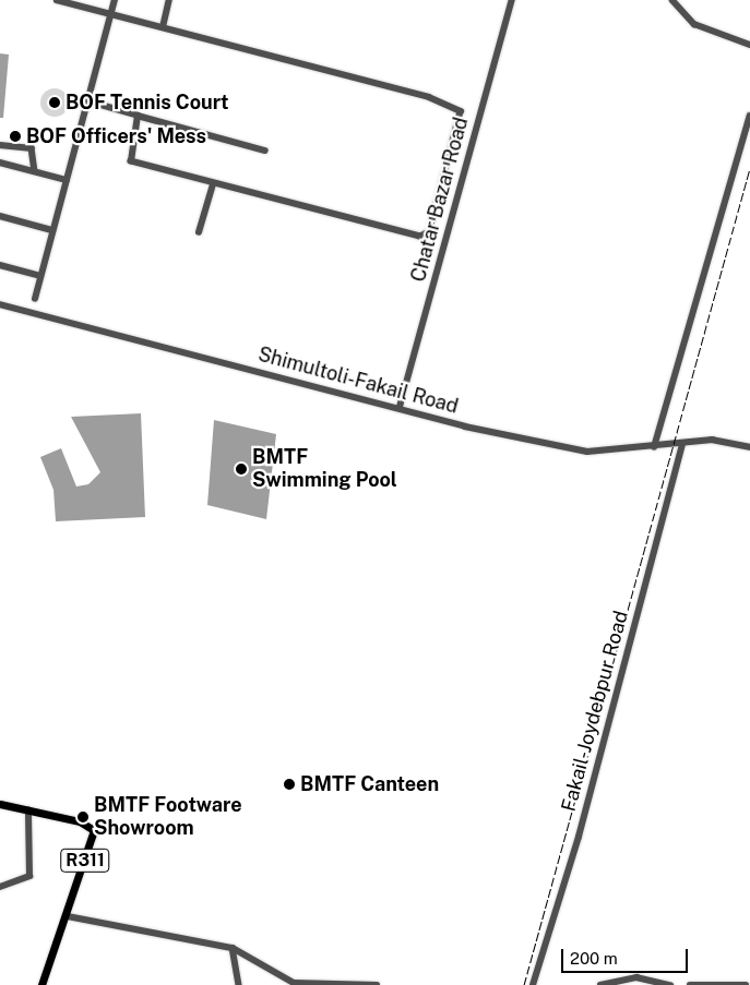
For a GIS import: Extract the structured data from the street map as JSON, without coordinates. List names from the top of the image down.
{
  "streets": {
    "main road": ["R311"],
    "street": ["Chatar Bazar Road", "Shimultoli-Fakail Road", "Fakail-Joydebpur Road"]
  },
  "crossings": [
    ["Chatar Bazar Road", "Shimultoli-Fakail Road"],
    ["Shimultoli-Fakail Road", "Fakail-Joydebpur Road"]
  ],
  "places": [
    "BOF Tennis Court",
    "BOF Officers' Mess",
    "BMTF Swimming Pool",
    "BMTF Canteen",
    "BMTF Footware Showroom"
  ],
  "scale_bar": "200 m"
}
